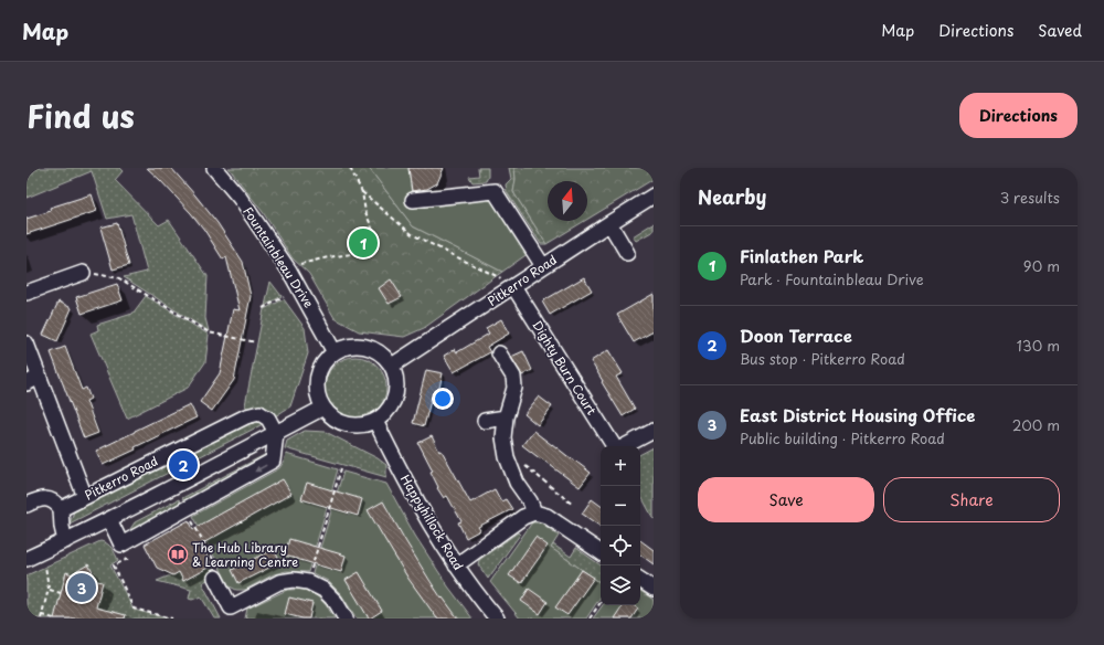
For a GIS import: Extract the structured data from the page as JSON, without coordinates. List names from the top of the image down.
{
  "streets": {
    "street": [
      "Fountainbleau Drive",
      "Pitkerro Road",
      "Dighty Burn Court",
      "Happyhillock Road"
    ]
  },
  "crossings": [
    ["Fountainbleau Drive", "Pitkerro Road"],
    ["Fountainbleau Drive", "Happyhillock Road"],
    ["Pitkerro Road", "Dighty Burn Court"],
    ["Pitkerro Road", "Happyhillock Road"]
  ],
  "places": {
    "library": ["The Hub Library & Learning Centre"]
  },
  "north": "top",
  "page": {
    "header": "Map",
    "nav": ["Map", "Directions", "Saved"],
    "title": "Find us",
    "buttons": [
      "Directions",
      ["Save", "Share"]
    ],
    "heading": ["Nearby", "3 results"],
    "list": [
      {
        "mark": "1",
        "name": "Finlathen Park",
        "note": "Park · Fountainbleau Drive",
        "value": "90 m"
      },
      {
        "mark": "2",
        "name": "Doon Terrace",
        "note": "Bus stop · Pitkerro Road",
        "value": "130 m"
      },
      {
        "mark": "3",
        "name": "East District Housing Office",
        "note": "Public building · Pitkerro Road",
        "value": "200 m"
      }
    ],
    "pins": ["1", "2", "3"],
    "map_buttons": ["+", "−"]
  }
}
